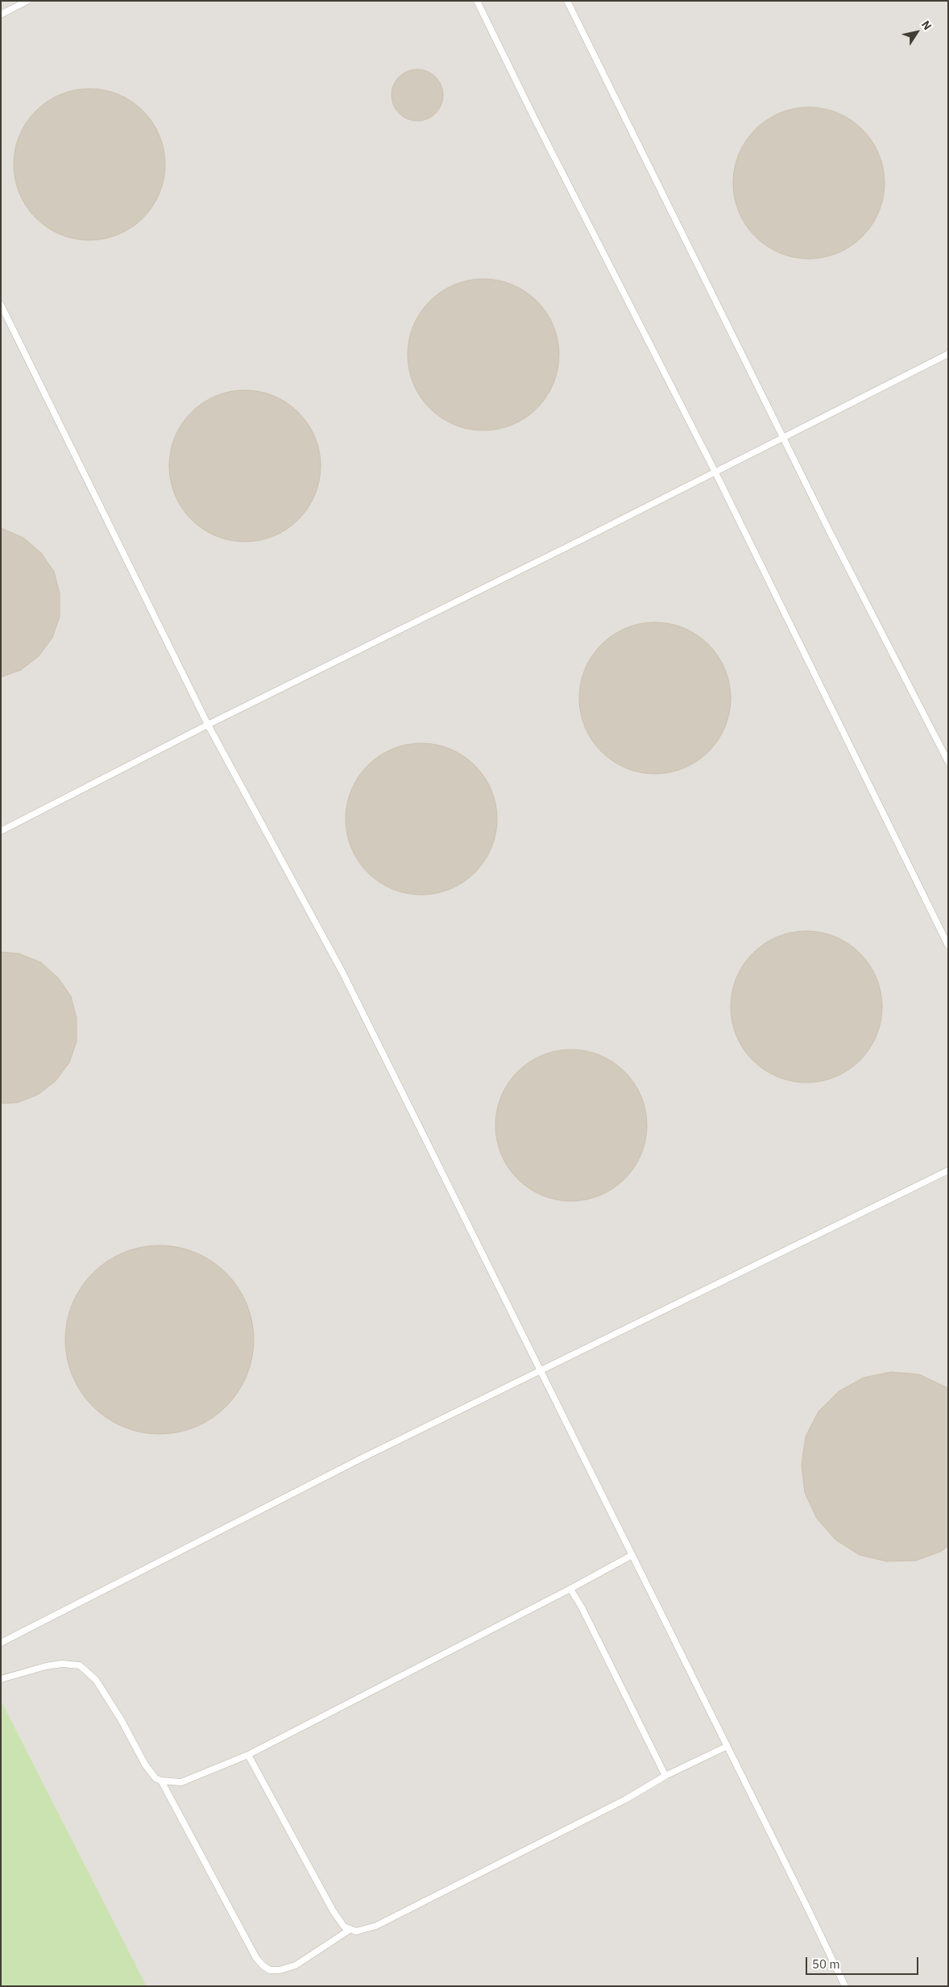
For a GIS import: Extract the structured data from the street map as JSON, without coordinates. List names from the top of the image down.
{
  "scale_bar": "50 m",
  "north": "top right"
}
